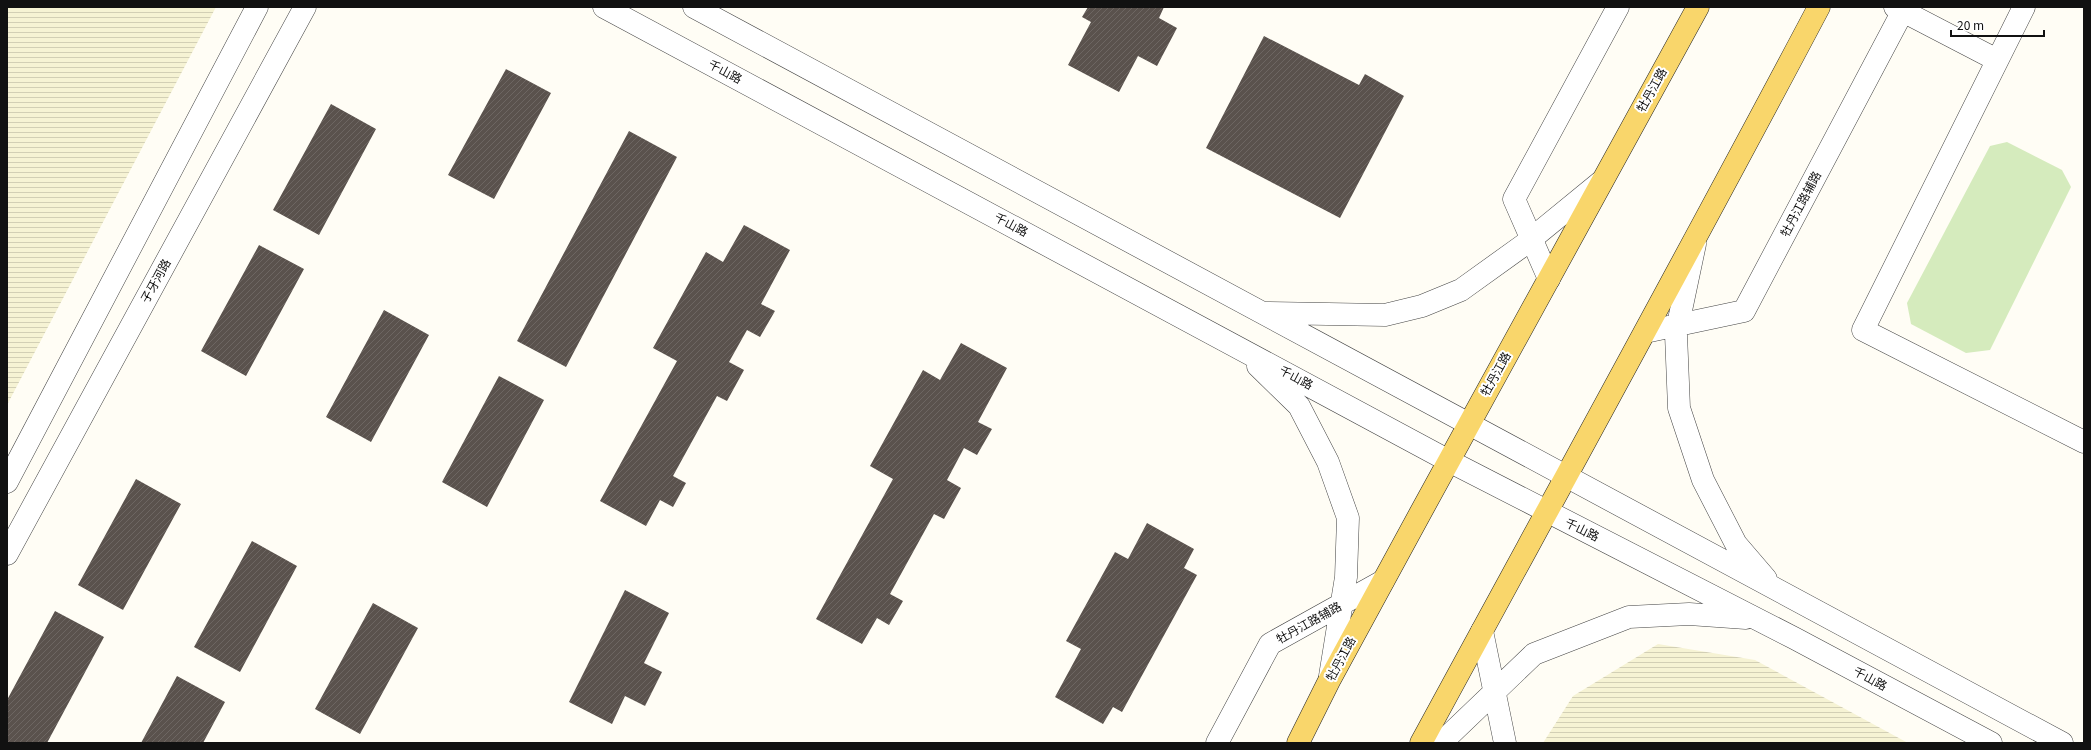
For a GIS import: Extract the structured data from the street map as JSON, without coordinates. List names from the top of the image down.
{
  "streets": {
    "main road": ["牡丹江路"],
    "street": ["千山路", "牡丹江路辅路", "子牙河路"]
  },
  "crossings": [
    ["千山路", "牡丹江路"],
    ["牡丹江路", "牡丹江路辅路"]
  ],
  "scale_bar": "20 m"
}
